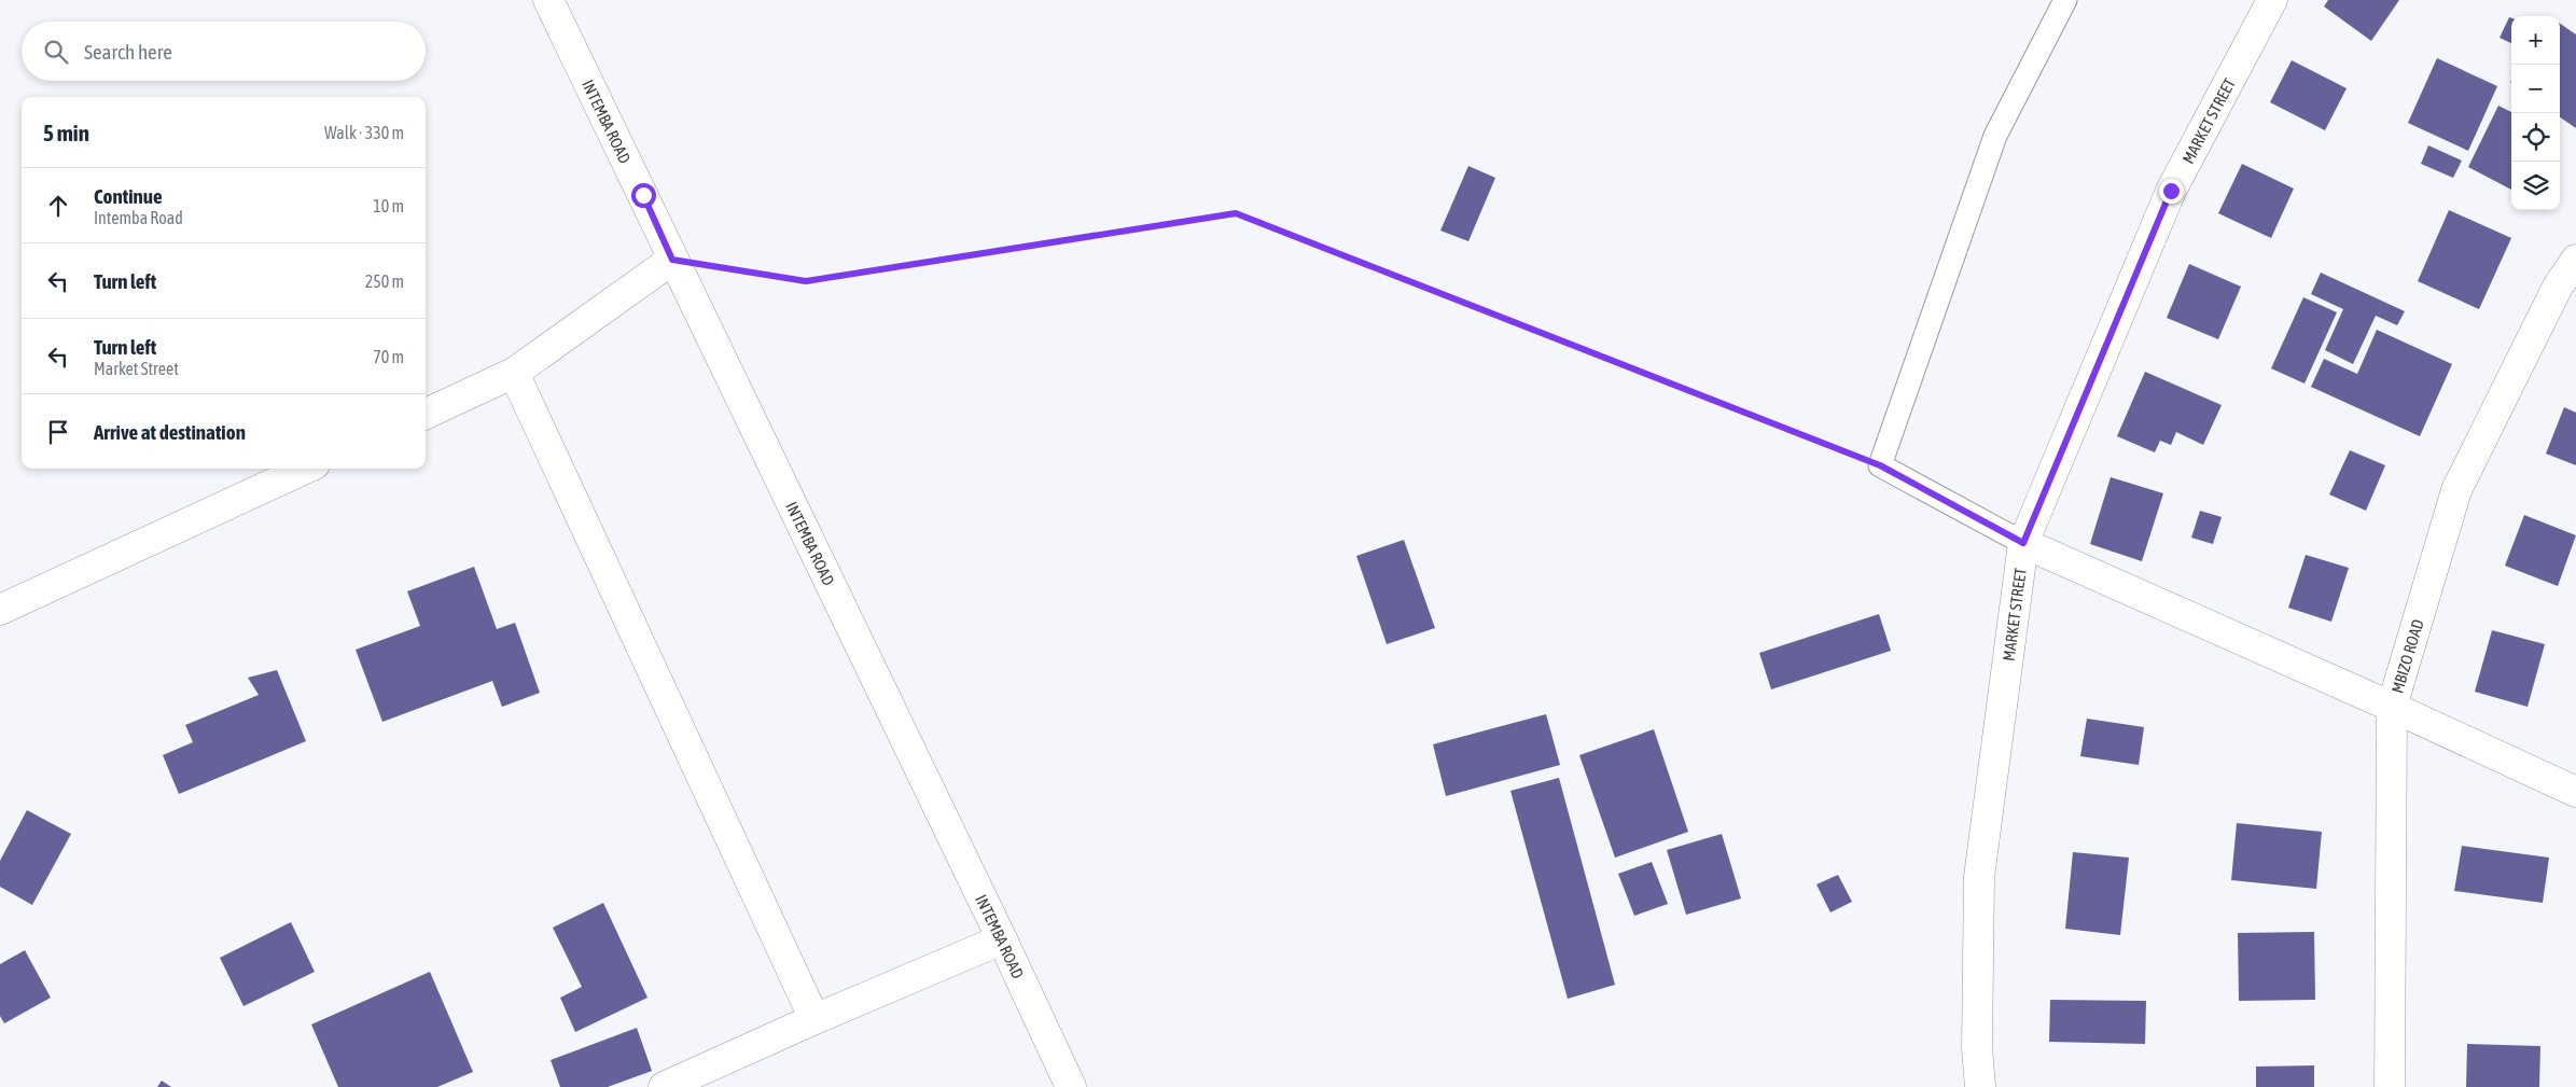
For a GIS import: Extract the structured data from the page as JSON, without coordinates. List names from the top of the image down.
{
  "streets": {
    "street": ["INTEMBA ROAD", "MARKET STREET", "MBIZO ROAD"]
  },
  "page": {
    "map_buttons": ["+", "−"],
    "search": "Search here",
    "heading": ["5 min", "Walk · 330 m"],
    "list": [
      ["Continue", "Intemba Road", "10 m"],
      ["Turn left", "250 m"],
      ["Turn left", "Market Street", "70 m"],
      "Arrive at destination"
    ]
  }
}
